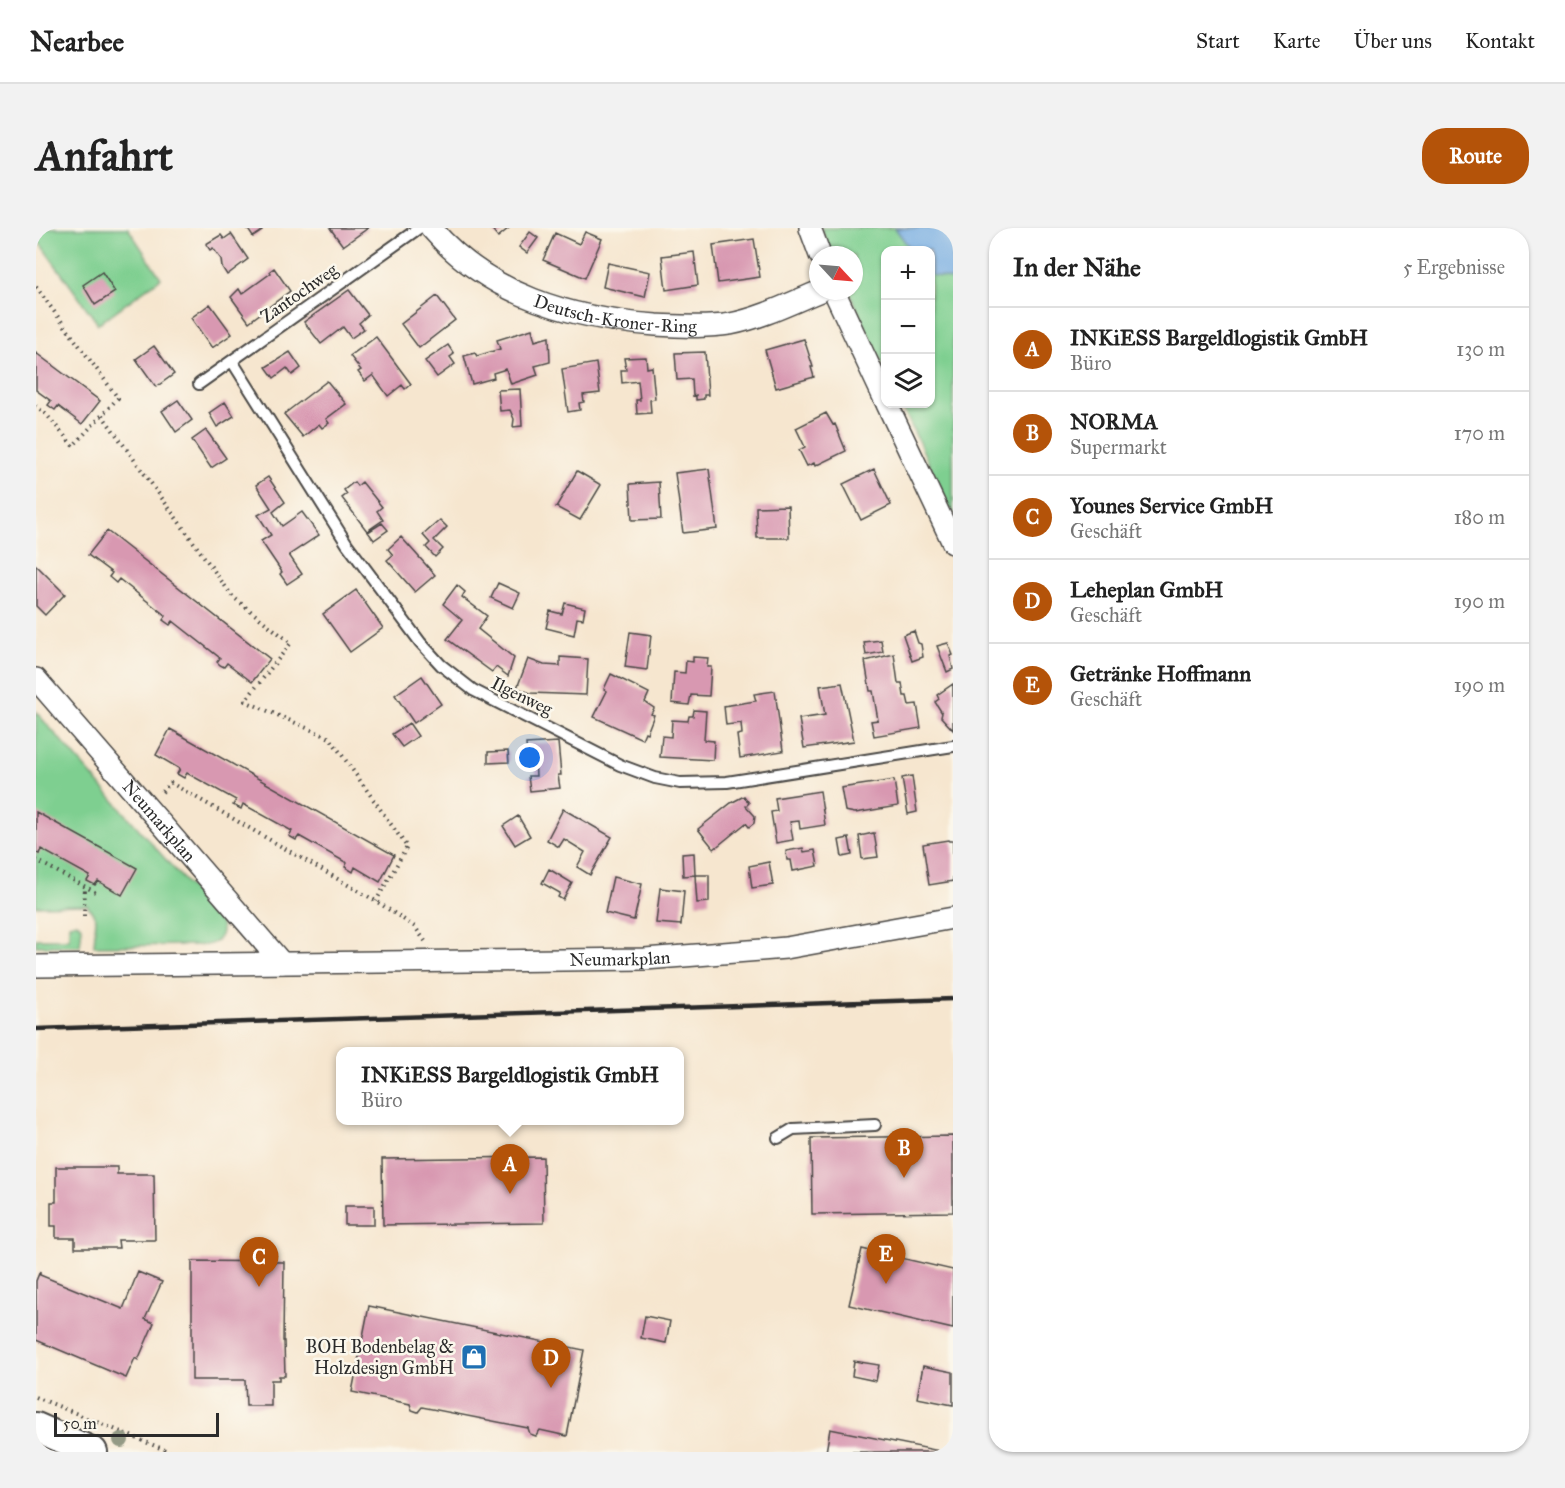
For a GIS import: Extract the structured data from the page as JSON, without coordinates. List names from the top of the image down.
{
  "streets": {
    "street": ["Deutsch-Kroner-Ring", "Neumarkplan"],
    "lane": ["Zantochweg", "Ilgenweg"]
  },
  "crossings": [
    ["Zantochweg", "Ilgenweg"]
  ],
  "places": {
    "shop": ["BOH Bodenbelag & Holzdesign GmbH"]
  },
  "scale_bar": "50 m",
  "north": "bottom right",
  "page": {
    "header": "Nearbee",
    "nav": [
      "Start",
      "Karte",
      "Über uns",
      "Kontakt"
    ],
    "buttons": "Route",
    "title": "Anfahrt",
    "heading": ["In der Nähe", "5 Ergebnisse"],
    "map_buttons": ["+", "−"],
    "list": [
      {
        "mark": "A",
        "name": "INKiESS Bargeldlogistik GmbH",
        "note": "Büro",
        "value": "130 m"
      },
      {
        "mark": "B",
        "name": "NORMA",
        "note": "Supermarkt",
        "value": "170 m"
      },
      {
        "mark": "C",
        "name": "Younes Service GmbH",
        "note": "Geschäft",
        "value": "180 m"
      },
      {
        "mark": "D",
        "name": "Leheplan GmbH",
        "note": "Geschäft",
        "value": "190 m"
      },
      {
        "mark": "E",
        "name": "Getränke Hoffmann",
        "note": "Geschäft",
        "value": "190 m"
      }
    ],
    "popup": ["INKiESS Bargeldlogistik GmbH", "Büro"],
    "pins": [
      "B",
      "A",
      "E",
      "C",
      "D"
    ],
    "scale": "50 m"
  }
}
